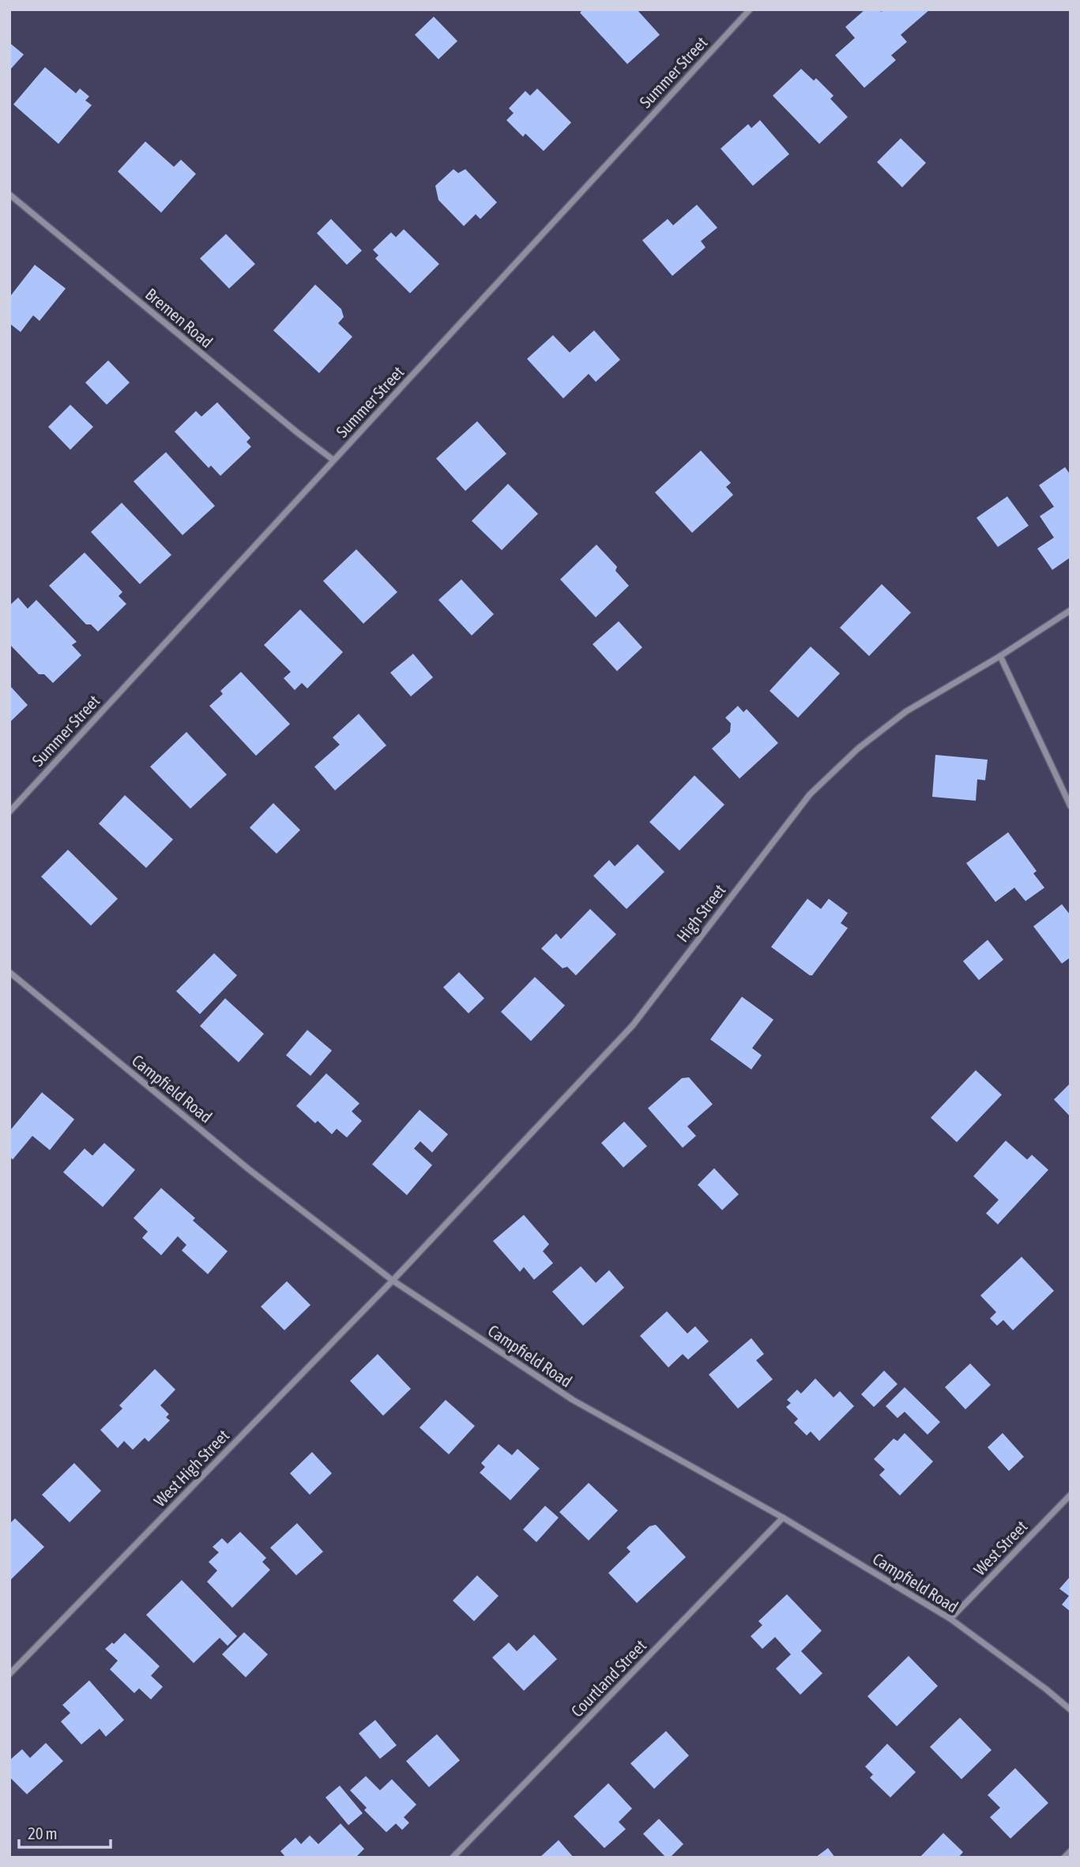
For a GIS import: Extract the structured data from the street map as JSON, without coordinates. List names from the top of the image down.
{
  "streets": {
    "street": [
      "Summer Street",
      "Bremen Road",
      "High Street",
      "Campfield Road",
      "West High Street",
      "West Street",
      "Courtland Street"
    ]
  },
  "crossings": [
    ["Summer Street", "Bremen Road"],
    ["High Street", "Campfield Road"],
    ["High Street", "West High Street"],
    ["Campfield Road", "West High Street"],
    ["Campfield Road", "West Street"],
    ["Campfield Road", "Courtland Street"]
  ],
  "scale_bar": "20 m"
}
